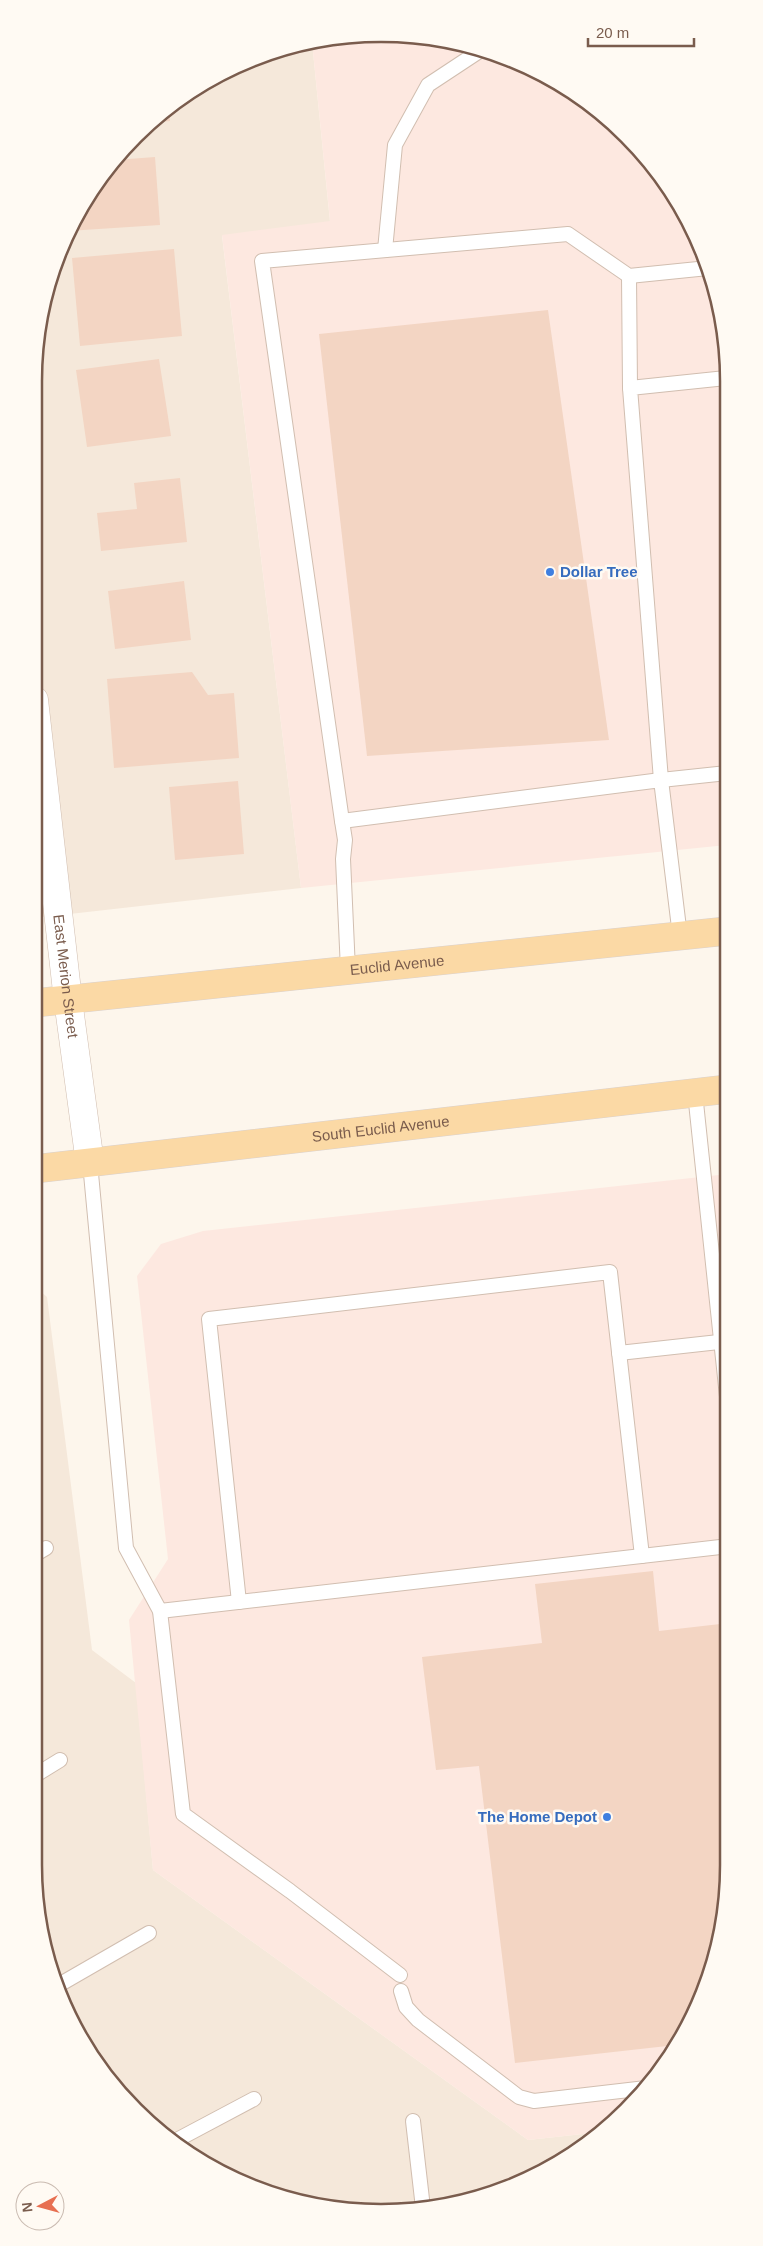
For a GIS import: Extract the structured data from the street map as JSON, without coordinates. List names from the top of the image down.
{
  "streets": {
    "main road": ["Euclid Avenue", "South Euclid Avenue"],
    "street": ["East Merion Street"]
  },
  "crossings": [
    ["Euclid Avenue", "East Merion Street"],
    ["East Merion Street", "South Euclid Avenue"]
  ],
  "places": ["Dollar Tree", "The Home Depot"],
  "scale_bar": "20 m",
  "north": "left"
}
